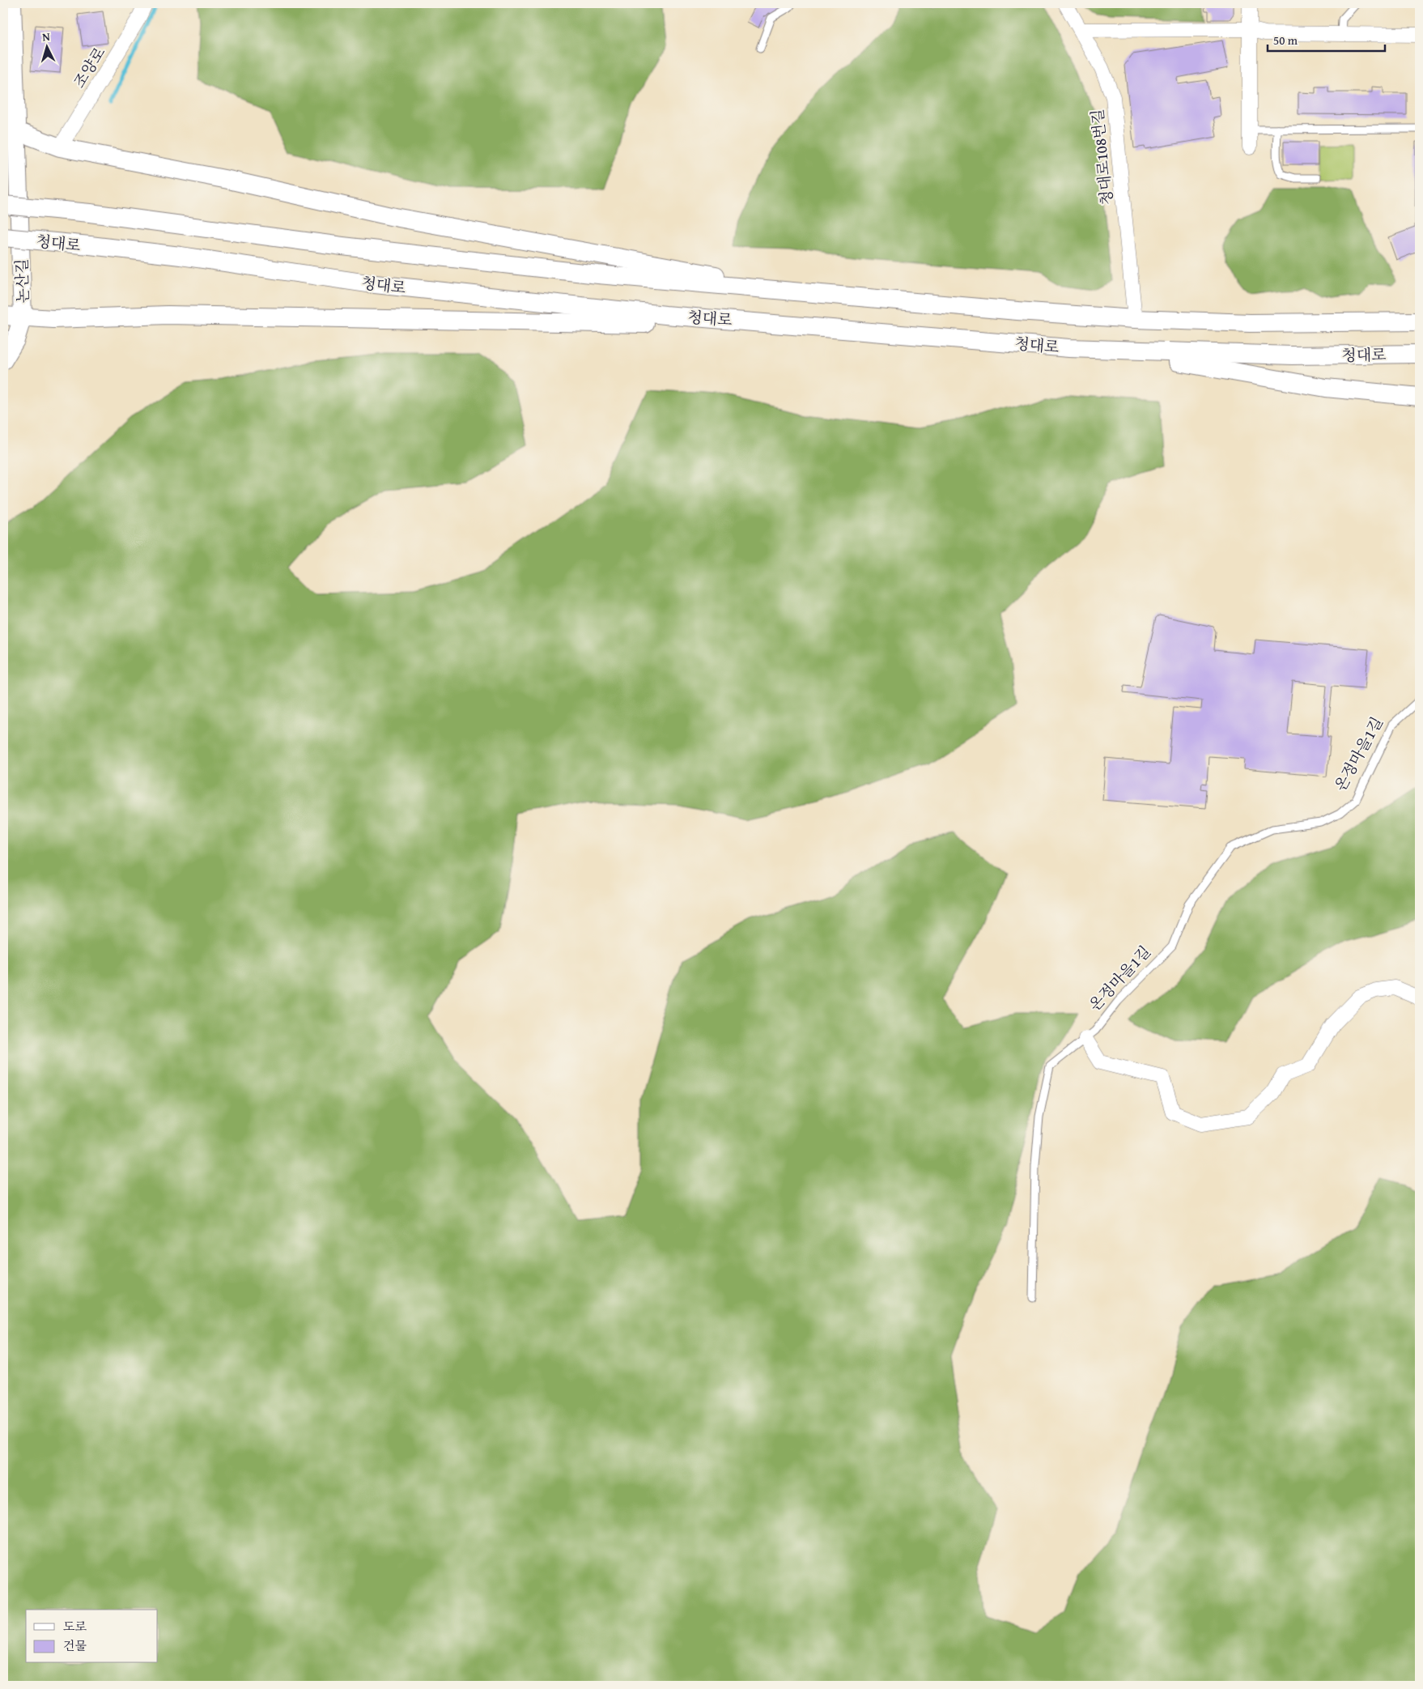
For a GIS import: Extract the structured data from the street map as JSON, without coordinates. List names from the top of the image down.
{
  "streets": {
    "street": [
      "조양로",
      "청대로108번길",
      "청대로",
      "논산길"
    ],
    "lane": ["온정마을1길"]
  },
  "legend": ["도로", "건물"],
  "scale_bar": "50 m",
  "north": "top"
}
